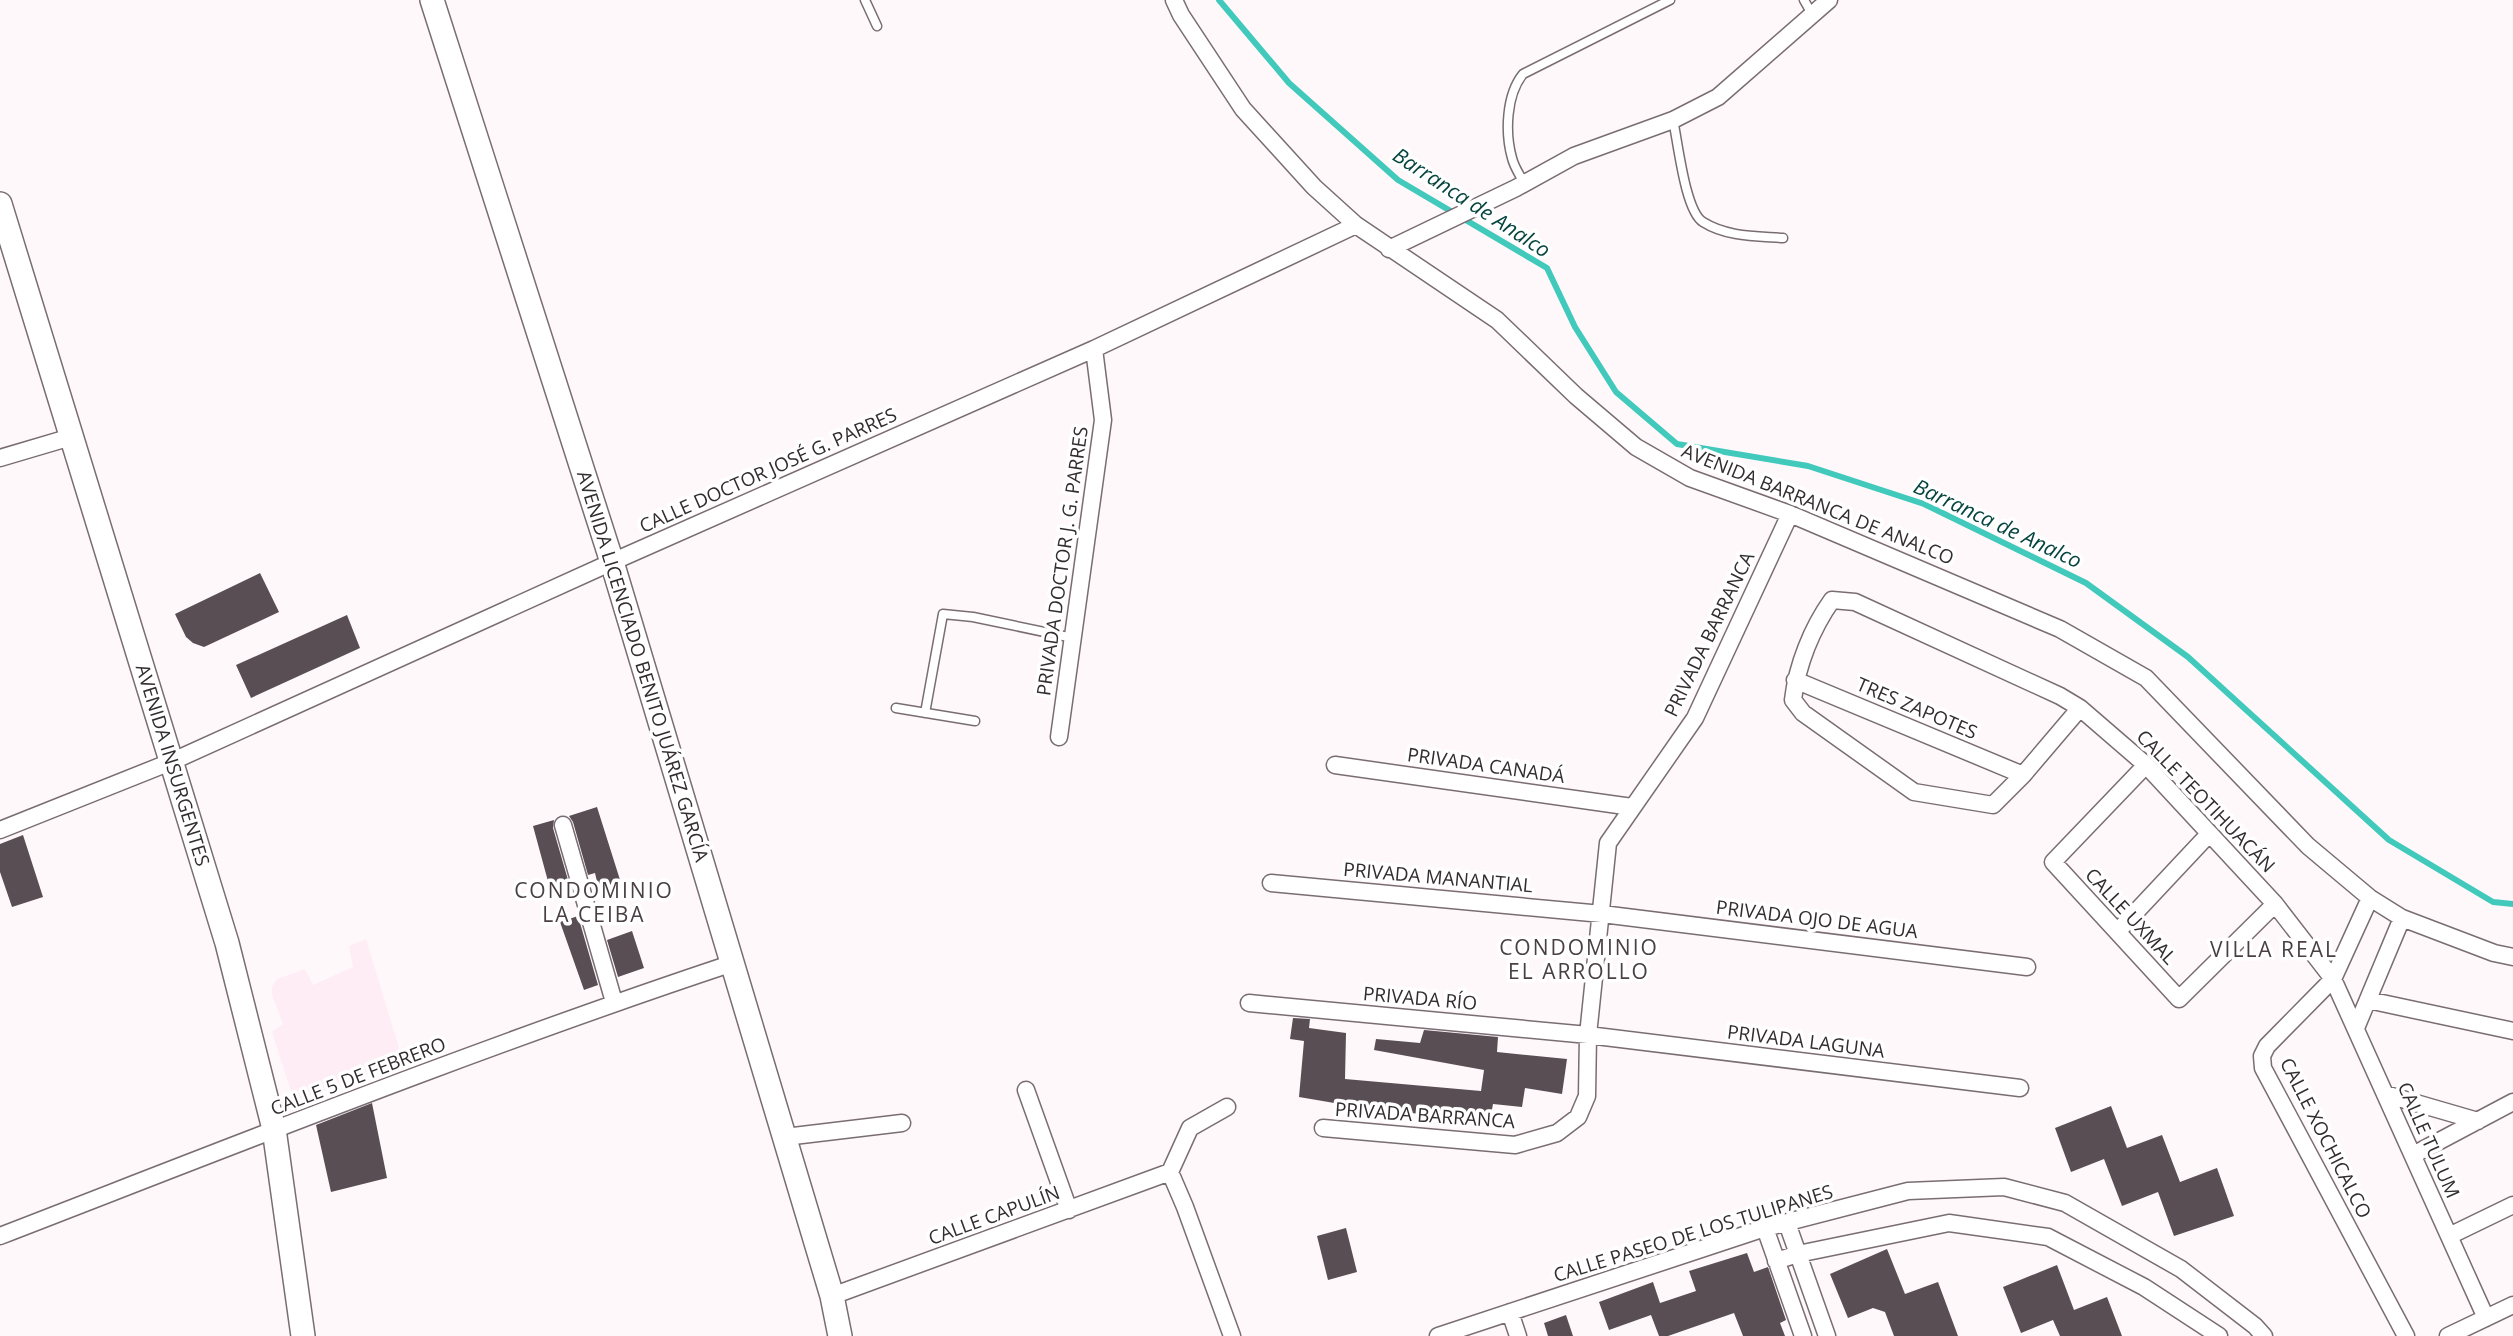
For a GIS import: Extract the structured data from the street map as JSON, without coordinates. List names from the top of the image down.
{
  "streets": {
    "main road": ["AVENIDA LICENCIADO BENITO JUÁREZ GARCÍA", "AVENIDA INSURGENTES"],
    "street": [
      "CALLE DOCTOR JOSÉ G. PARRES",
      "AVENIDA BARRANCA DE ANALCO",
      "PRIVADA DOCTOR J. G. PARRES",
      "PRIVADA BARRANCA",
      "TRES ZAPOTES",
      "PRIVADA CANADÁ",
      "CALLE TEOTIHUACÁN",
      "PRIVADA MANANTIAL",
      "CALLE UXMAL",
      "PRIVADA OJO DE AGUA",
      "PRIVADA RÍO",
      "PRIVADA LAGUNA",
      "CALLE 5 DE FEBRERO",
      "CALLE XOCHICALCO",
      "CALLE TULUM",
      "CALLE CAPULÍN",
      "CALLE PASEO DE LOS TULIPANES"
    ]
  },
  "crossings": [
    ["CALLE DOCTOR JOSÉ G. PARRES", "AVENIDA BARRANCA DE ANALCO"],
    ["CALLE DOCTOR JOSÉ G. PARRES", "PRIVADA DOCTOR J. G. PARRES"],
    ["CALLE DOCTOR JOSÉ G. PARRES", "AVENIDA LICENCIADO BENITO JUÁREZ GARCÍA"],
    ["CALLE DOCTOR JOSÉ G. PARRES", "AVENIDA INSURGENTES"],
    ["AVENIDA BARRANCA DE ANALCO", "PRIVADA BARRANCA"],
    ["AVENIDA BARRANCA DE ANALCO", "CALLE XOCHICALCO"],
    ["PRIVADA BARRANCA", "PRIVADA CANADÁ"],
    ["PRIVADA BARRANCA", "PRIVADA MANANTIAL"],
    ["PRIVADA BARRANCA", "PRIVADA OJO DE AGUA"],
    ["PRIVADA BARRANCA", "PRIVADA RÍO"],
    ["PRIVADA BARRANCA", "PRIVADA LAGUNA"],
    ["AVENIDA LICENCIADO BENITO JUÁREZ GARCÍA", "CALLE 5 DE FEBRERO"],
    ["AVENIDA LICENCIADO BENITO JUÁREZ GARCÍA", "CALLE CAPULÍN"],
    ["TRES ZAPOTES", "CALLE TEOTIHUACÁN"],
    ["AVENIDA INSURGENTES", "CALLE 5 DE FEBRERO"],
    ["CALLE TEOTIHUACÁN", "CALLE UXMAL"],
    ["CALLE TEOTIHUACÁN", "CALLE XOCHICALCO"],
    ["CALLE TEOTIHUACÁN", "CALLE TULUM"],
    ["PRIVADA MANANTIAL", "PRIVADA OJO DE AGUA"],
    ["PRIVADA RÍO", "PRIVADA LAGUNA"],
    ["CALLE XOCHICALCO", "CALLE TULUM"]
  ],
  "districts": ["CONDOMINIO LA CEIBA", "CONDOMINIO EL ARROLLO", "VILLA REAL"],
  "water": ["Barranca de Analco"]
}
